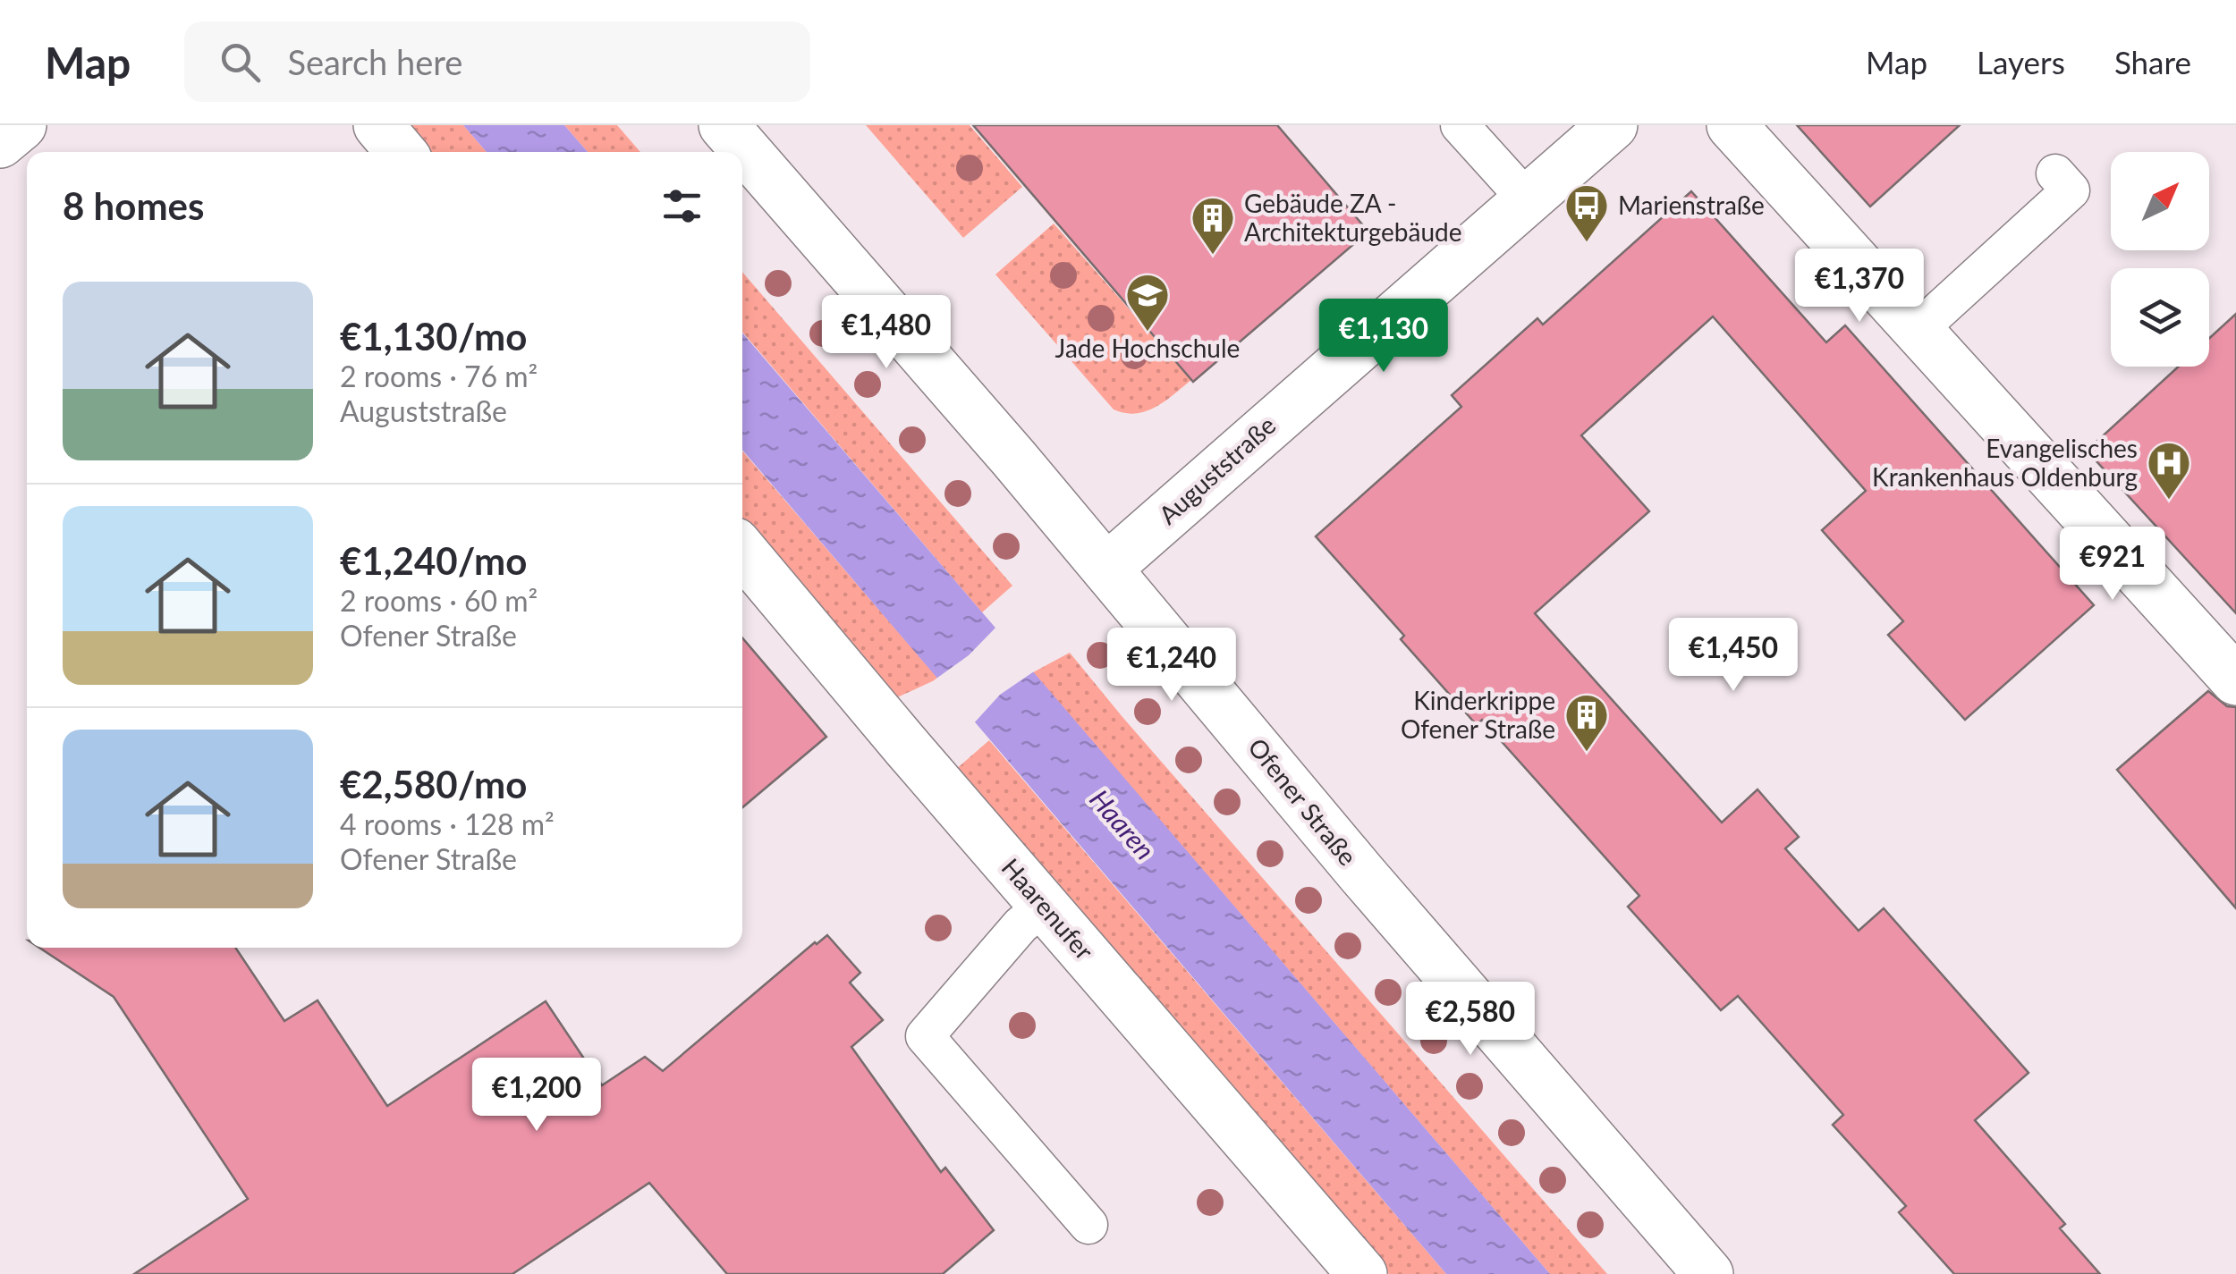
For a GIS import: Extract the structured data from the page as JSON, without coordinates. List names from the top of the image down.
{
  "streets": {
    "street": ["Auguststraße", "Ofener Straße", "Haarenufer"]
  },
  "crossings": [
    ["Auguststraße", "Ofener Straße"]
  ],
  "water": ["Haaren"],
  "places": {
    "bus stop": ["Marienstraße"],
    "building": ["Gebäude ZA - Architekturgebäude", "Kinderkrippe Ofener Straße"],
    "school or university": ["Jade Hochschule"],
    "hospital": ["Evangelisches Krankenhaus Oldenburg"]
  },
  "north": "top right",
  "page": {
    "header": "Map",
    "search": "Search here",
    "nav": ["Map", "Layers", "Share"],
    "heading": "8 homes",
    "price": [
      "€1,370",
      "€1,480",
      "€1,130",
      "€921",
      "€1,450",
      "€1,240",
      "€2,580",
      "€1,200"
    ],
    "list": [
      {
        "name": "€1,130/mo",
        "note": "2 rooms · 76 m² · Auguststraße"
      },
      {
        "name": "€1,240/mo",
        "note": "2 rooms · 60 m² · Ofener Straße"
      },
      {
        "name": "€2,580/mo",
        "note": "4 rooms · 128 m² · Ofener Straße"
      }
    ]
  }
}
